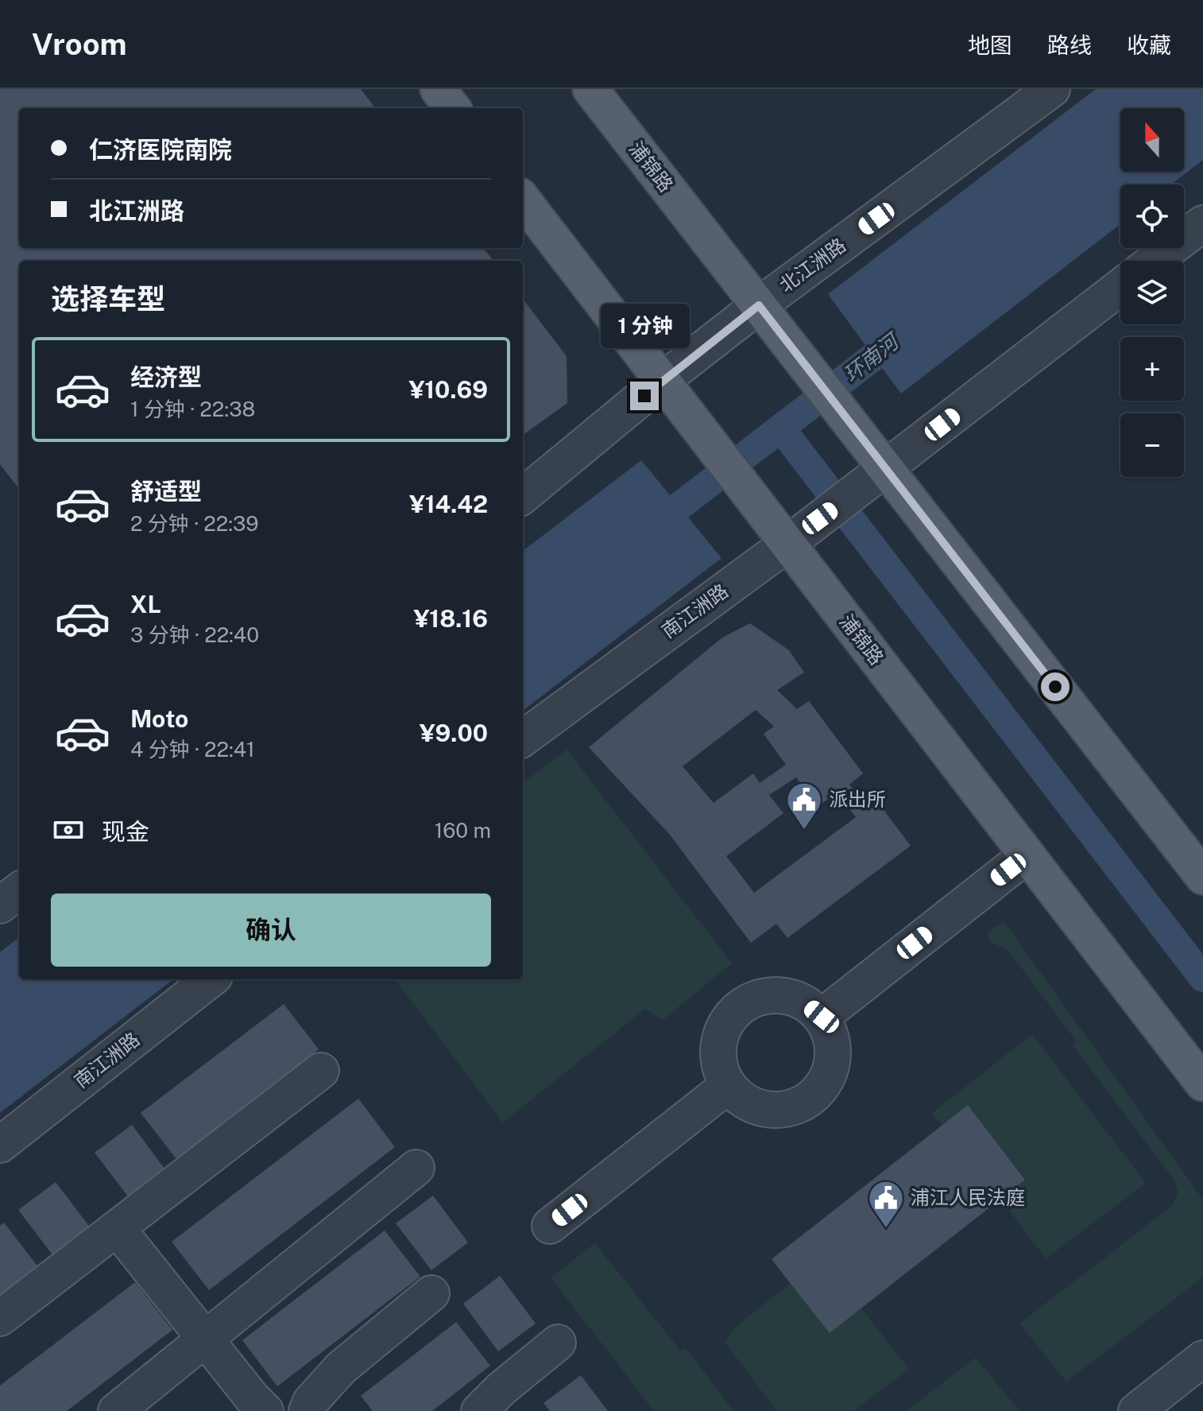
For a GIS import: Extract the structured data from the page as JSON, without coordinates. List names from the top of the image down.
{
  "streets": {
    "main road": ["浦锦路"],
    "street": ["北江洲路", "南江洲路"]
  },
  "crossings": [
    ["浦锦路", "北江洲路"],
    ["浦锦路", "南江洲路"]
  ],
  "water": ["环南河"],
  "places": {
    "public building": ["派出所", "浦江人民法庭"]
  },
  "north": "top",
  "page": {
    "header": "Vroom",
    "nav": ["地图", "路线", "收藏"],
    "map_buttons": ["+", "−"],
    "banner": ["仁济医院南院", "北江洲路"],
    "heading": "选择车型",
    "bubble": "1 分钟",
    "list": [
      {
        "name": "经济型",
        "note": "1 分钟 · 22:38",
        "value": "¥10.69"
      },
      {
        "name": "舒适型",
        "note": "2 分钟 · 22:39",
        "value": "¥14.42"
      },
      {
        "name": "XL",
        "note": "3 分钟 · 22:40",
        "value": "¥18.16"
      },
      {
        "name": "Moto",
        "note": "4 分钟 · 22:41",
        "value": "¥9.00"
      }
    ],
    "pay": ["现金", "160 m"],
    "buttons": "确认"
  }
}
